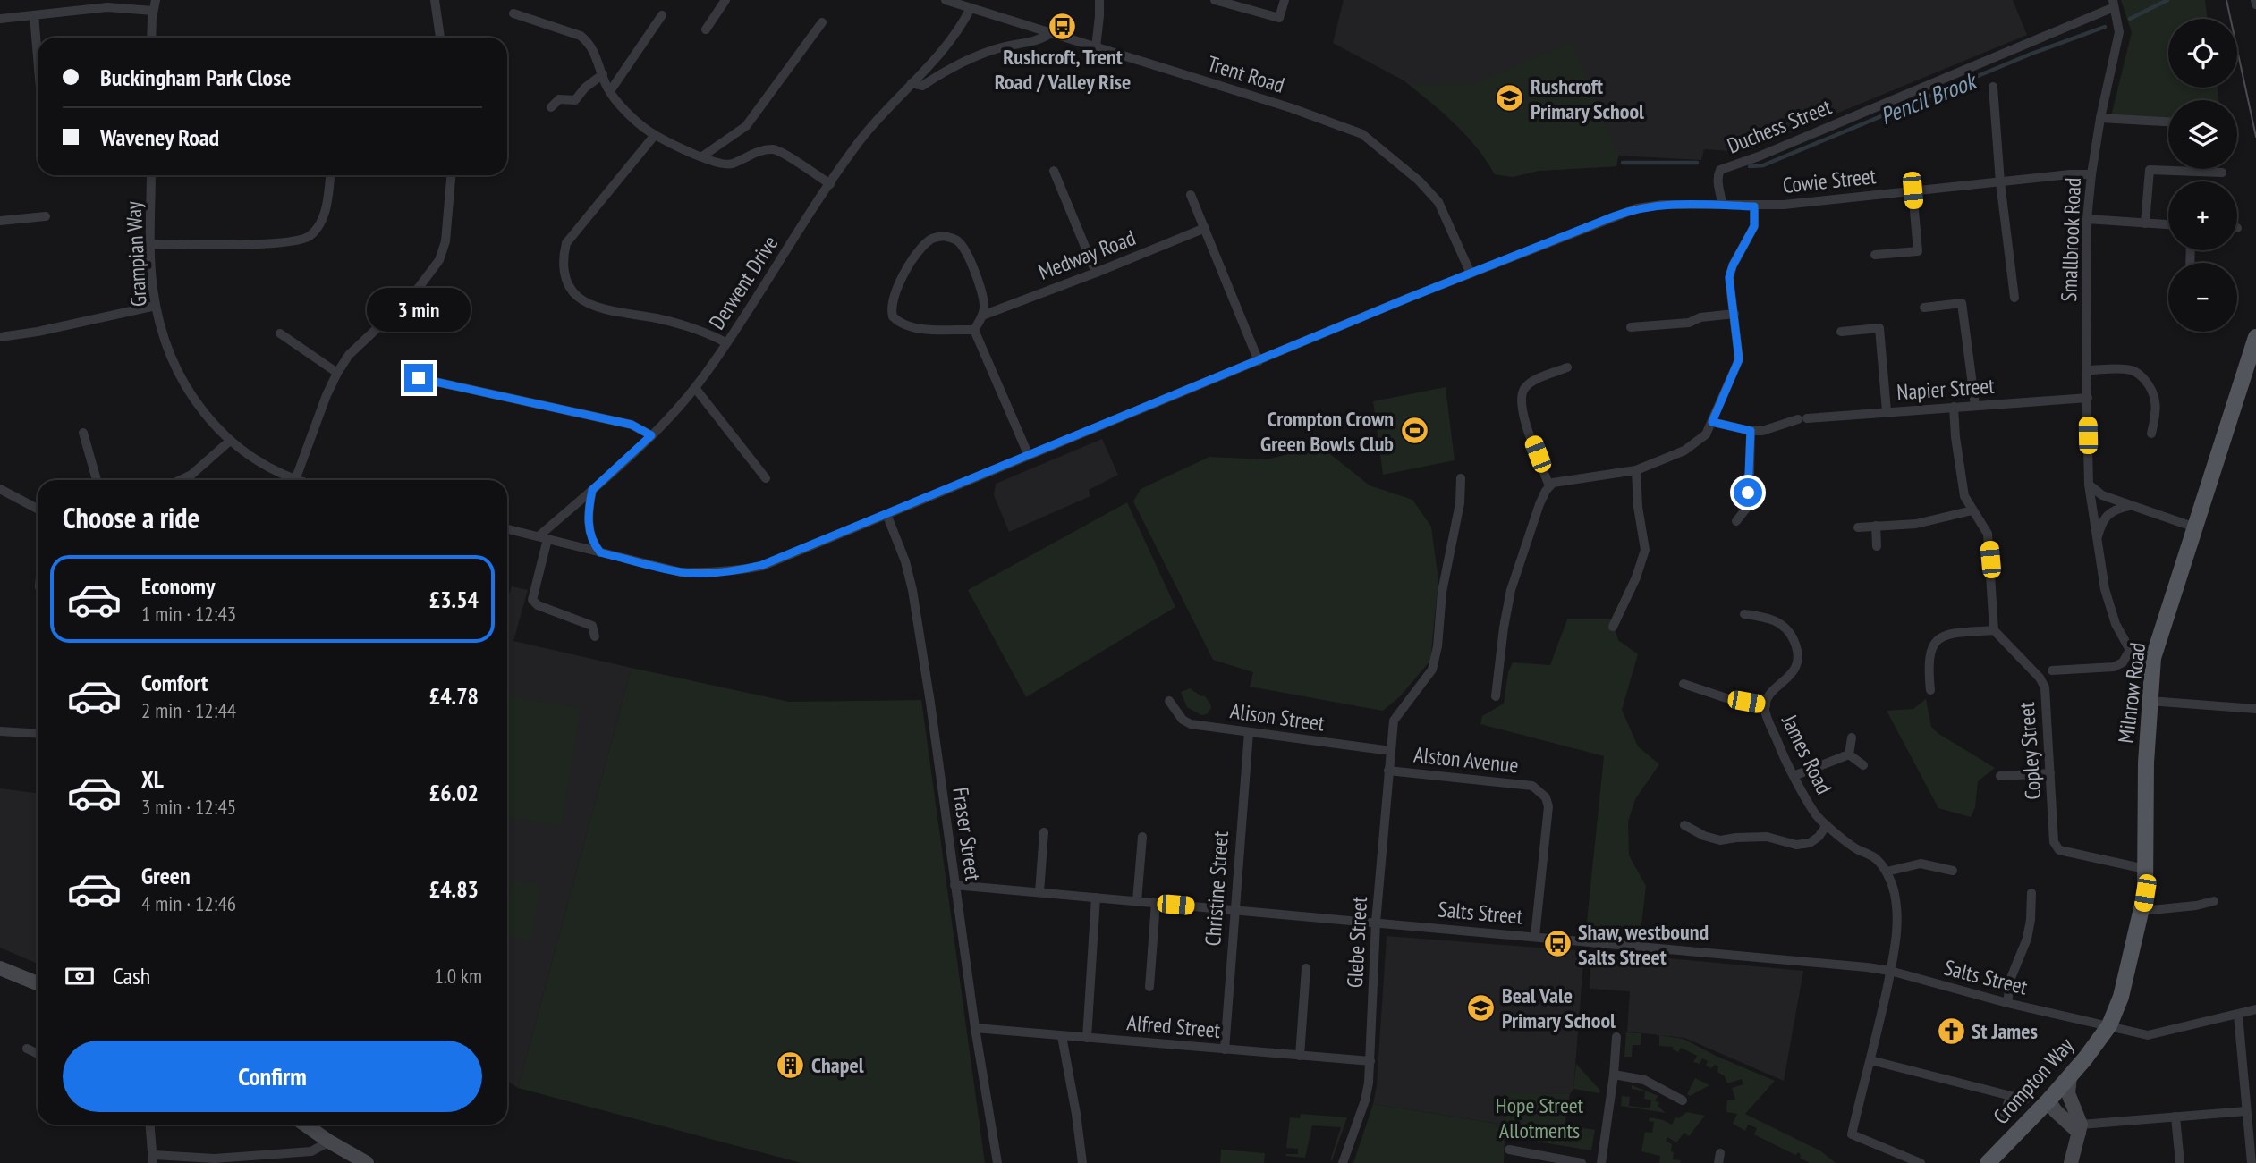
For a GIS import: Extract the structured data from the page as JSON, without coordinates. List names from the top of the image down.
{
  "streets": {
    "main road": ["Milnrow Road", "Crompton Way"],
    "street": [
      "Trent Road",
      "Duchess Street",
      "Cowie Street",
      "Smallbrook Road",
      "Grampian Way",
      "Medway Road",
      "Derwent Drive",
      "Napier Street",
      "Alison Street",
      "Copley Street",
      "James Road",
      "Alston Avenue",
      "Fraser Street",
      "Christine Street",
      "Salts Street",
      "Glebe Street",
      "Alfred Street"
    ]
  },
  "crossings": [
    ["Trent Road", "Derwent Drive"],
    ["Duchess Street", "Cowie Street"],
    ["Duchess Street", "Smallbrook Road"],
    ["Cowie Street", "Smallbrook Road"],
    ["Smallbrook Road", "Napier Street"],
    ["Milnrow Road", "Copley Street"],
    ["Milnrow Road", "Salts Street"],
    ["Milnrow Road", "Crompton Way"],
    ["Alison Street", "Christine Street"],
    ["Alison Street", "Glebe Street"],
    ["Alston Avenue", "Salts Street"],
    ["Alston Avenue", "Glebe Street"],
    ["Fraser Street", "Salts Street"],
    ["Fraser Street", "Alfred Street"],
    ["Christine Street", "Salts Street"],
    ["Christine Street", "Alfred Street"],
    ["Salts Street", "Glebe Street"],
    ["Salts Street", "Crompton Way"],
    ["Glebe Street", "Alfred Street"]
  ],
  "water": ["Pencil Brook"],
  "parks": ["Hope Street Allotments"],
  "places": {
    "bus stop": ["Rushcroft, Trent Road / Valley Rise", "Shaw, westbound Salts Street"],
    "school or university": ["Rushcroft Primary School", "Beal Vale Primary School"],
    "sports": ["Crompton Crown Green Bowls Club"],
    "church": ["St James"],
    "building": ["Chapel"]
  },
  "page": {
    "map_buttons": ["+", "−"],
    "banner": ["Buckingham Park Close", "Waveney Road"],
    "bubble": "3 min",
    "heading": "Choose a ride",
    "list": [
      {
        "name": "Economy",
        "note": "1 min · 12:43",
        "value": "£3.54"
      },
      {
        "name": "Comfort",
        "note": "2 min · 12:44",
        "value": "£4.78"
      },
      {
        "name": "XL",
        "note": "3 min · 12:45",
        "value": "£6.02"
      },
      {
        "name": "Green",
        "note": "4 min · 12:46",
        "value": "£4.83"
      }
    ],
    "pay": ["Cash", "1.0 km"],
    "buttons": "Confirm"
  }
}
